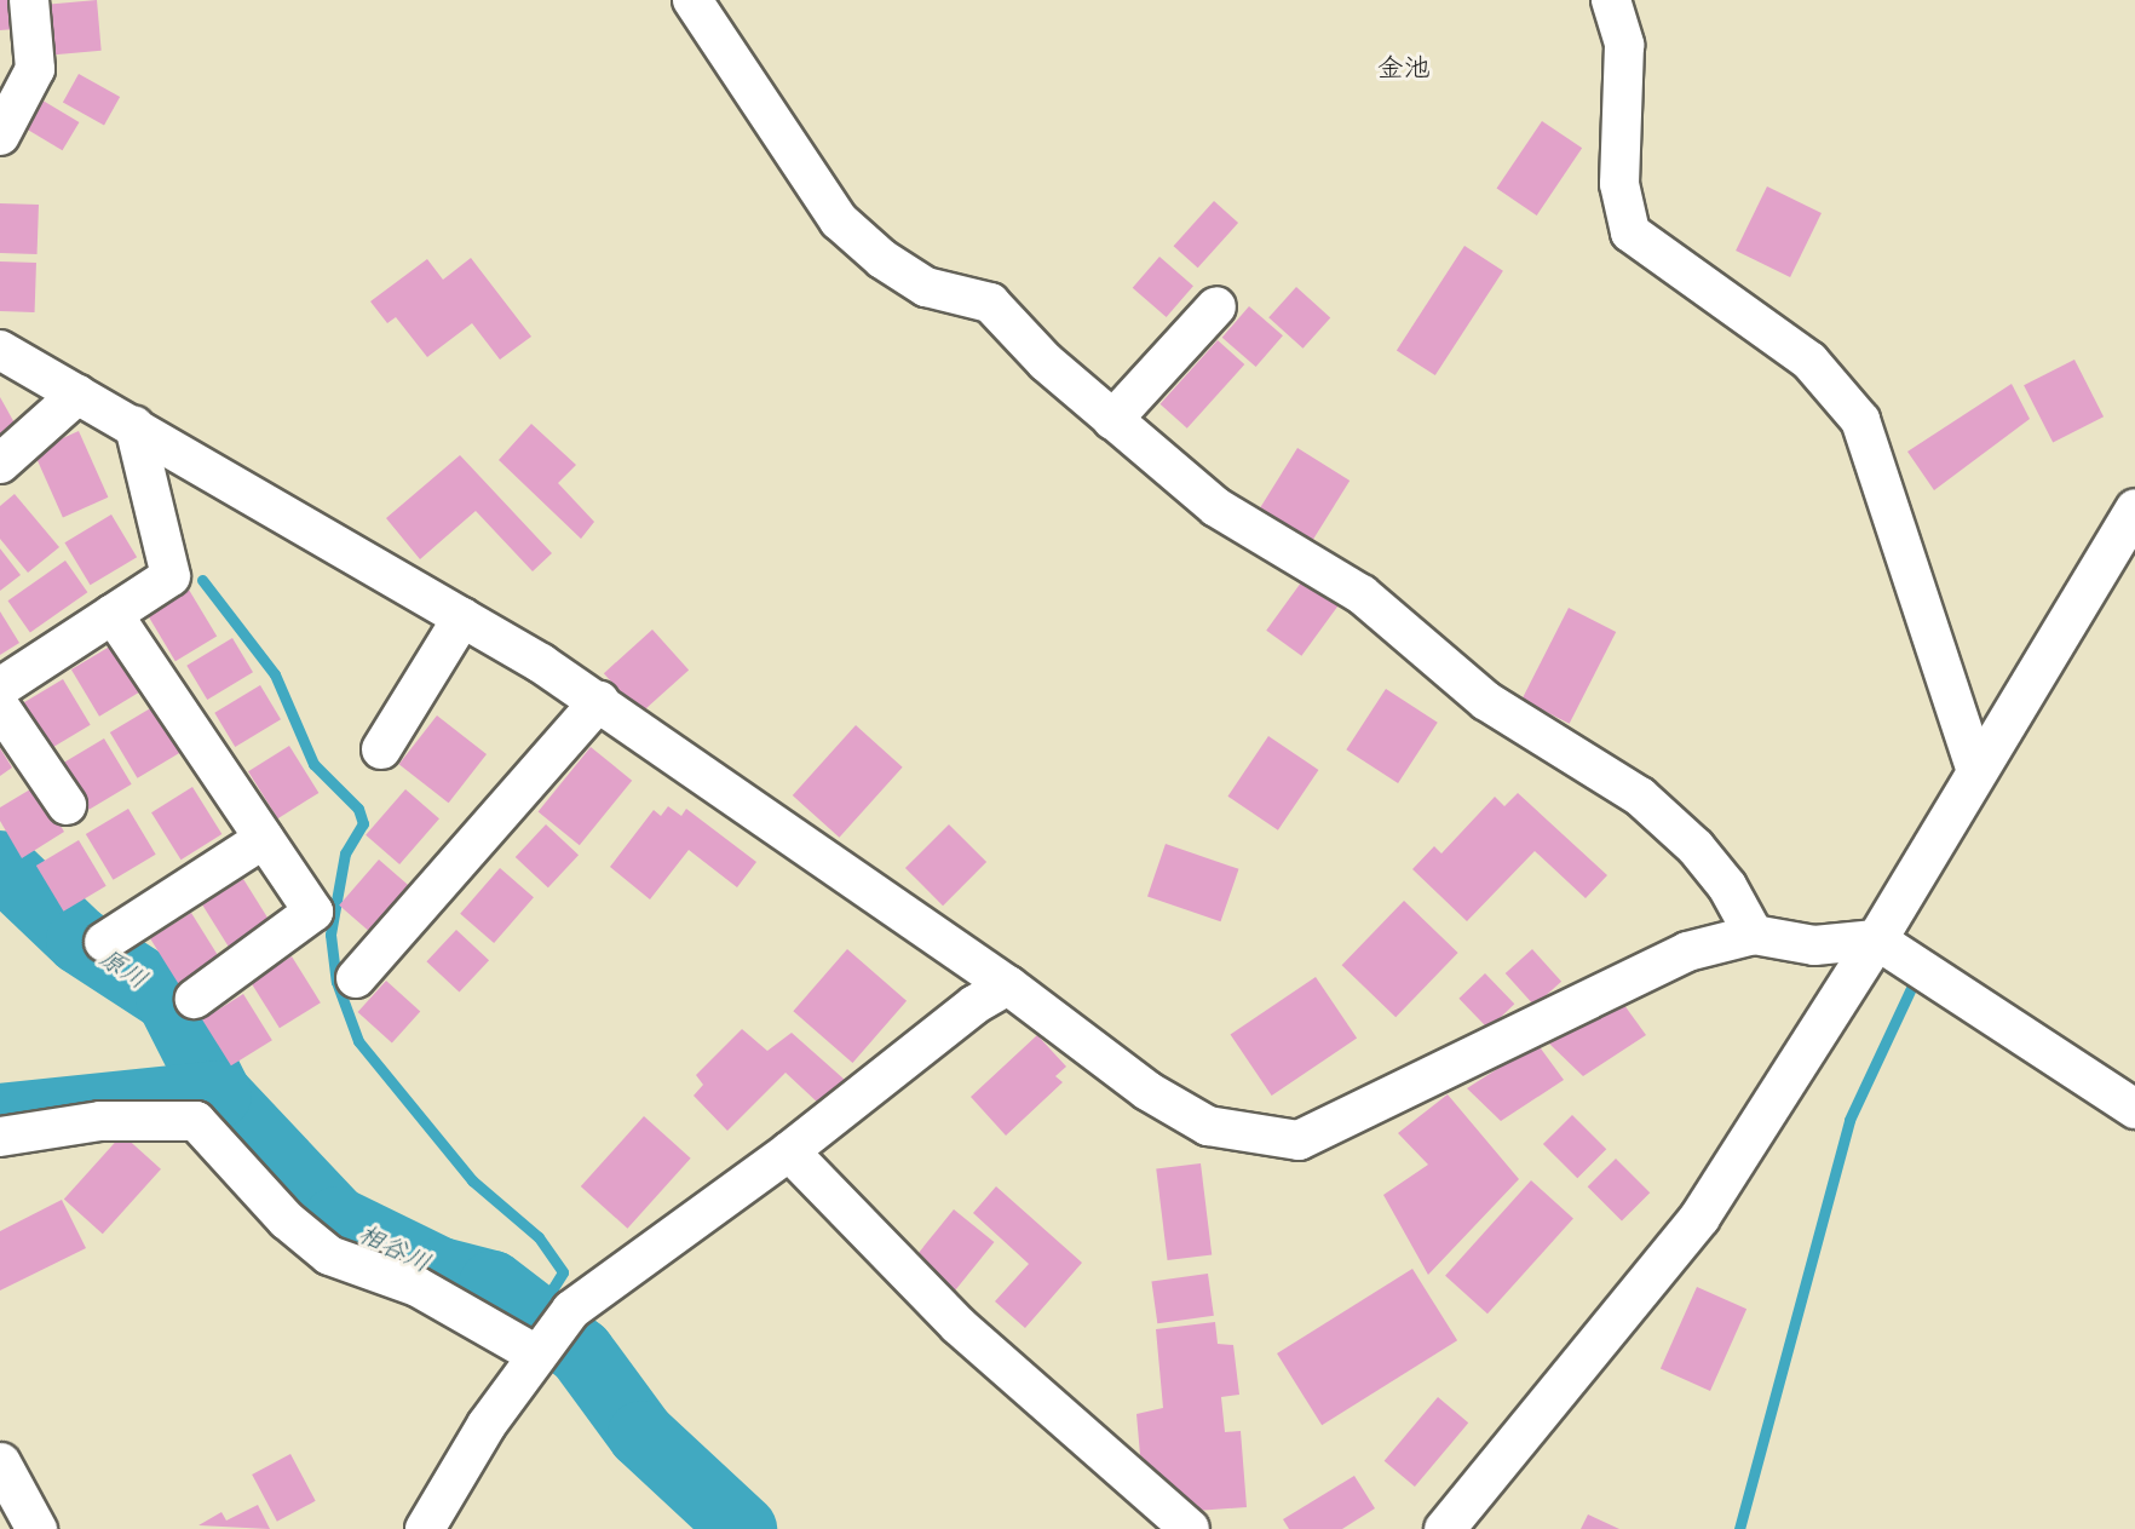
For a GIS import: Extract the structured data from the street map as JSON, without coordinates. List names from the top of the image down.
{
  "districts": ["金池"],
  "water": ["原川", "相谷川"]
}
